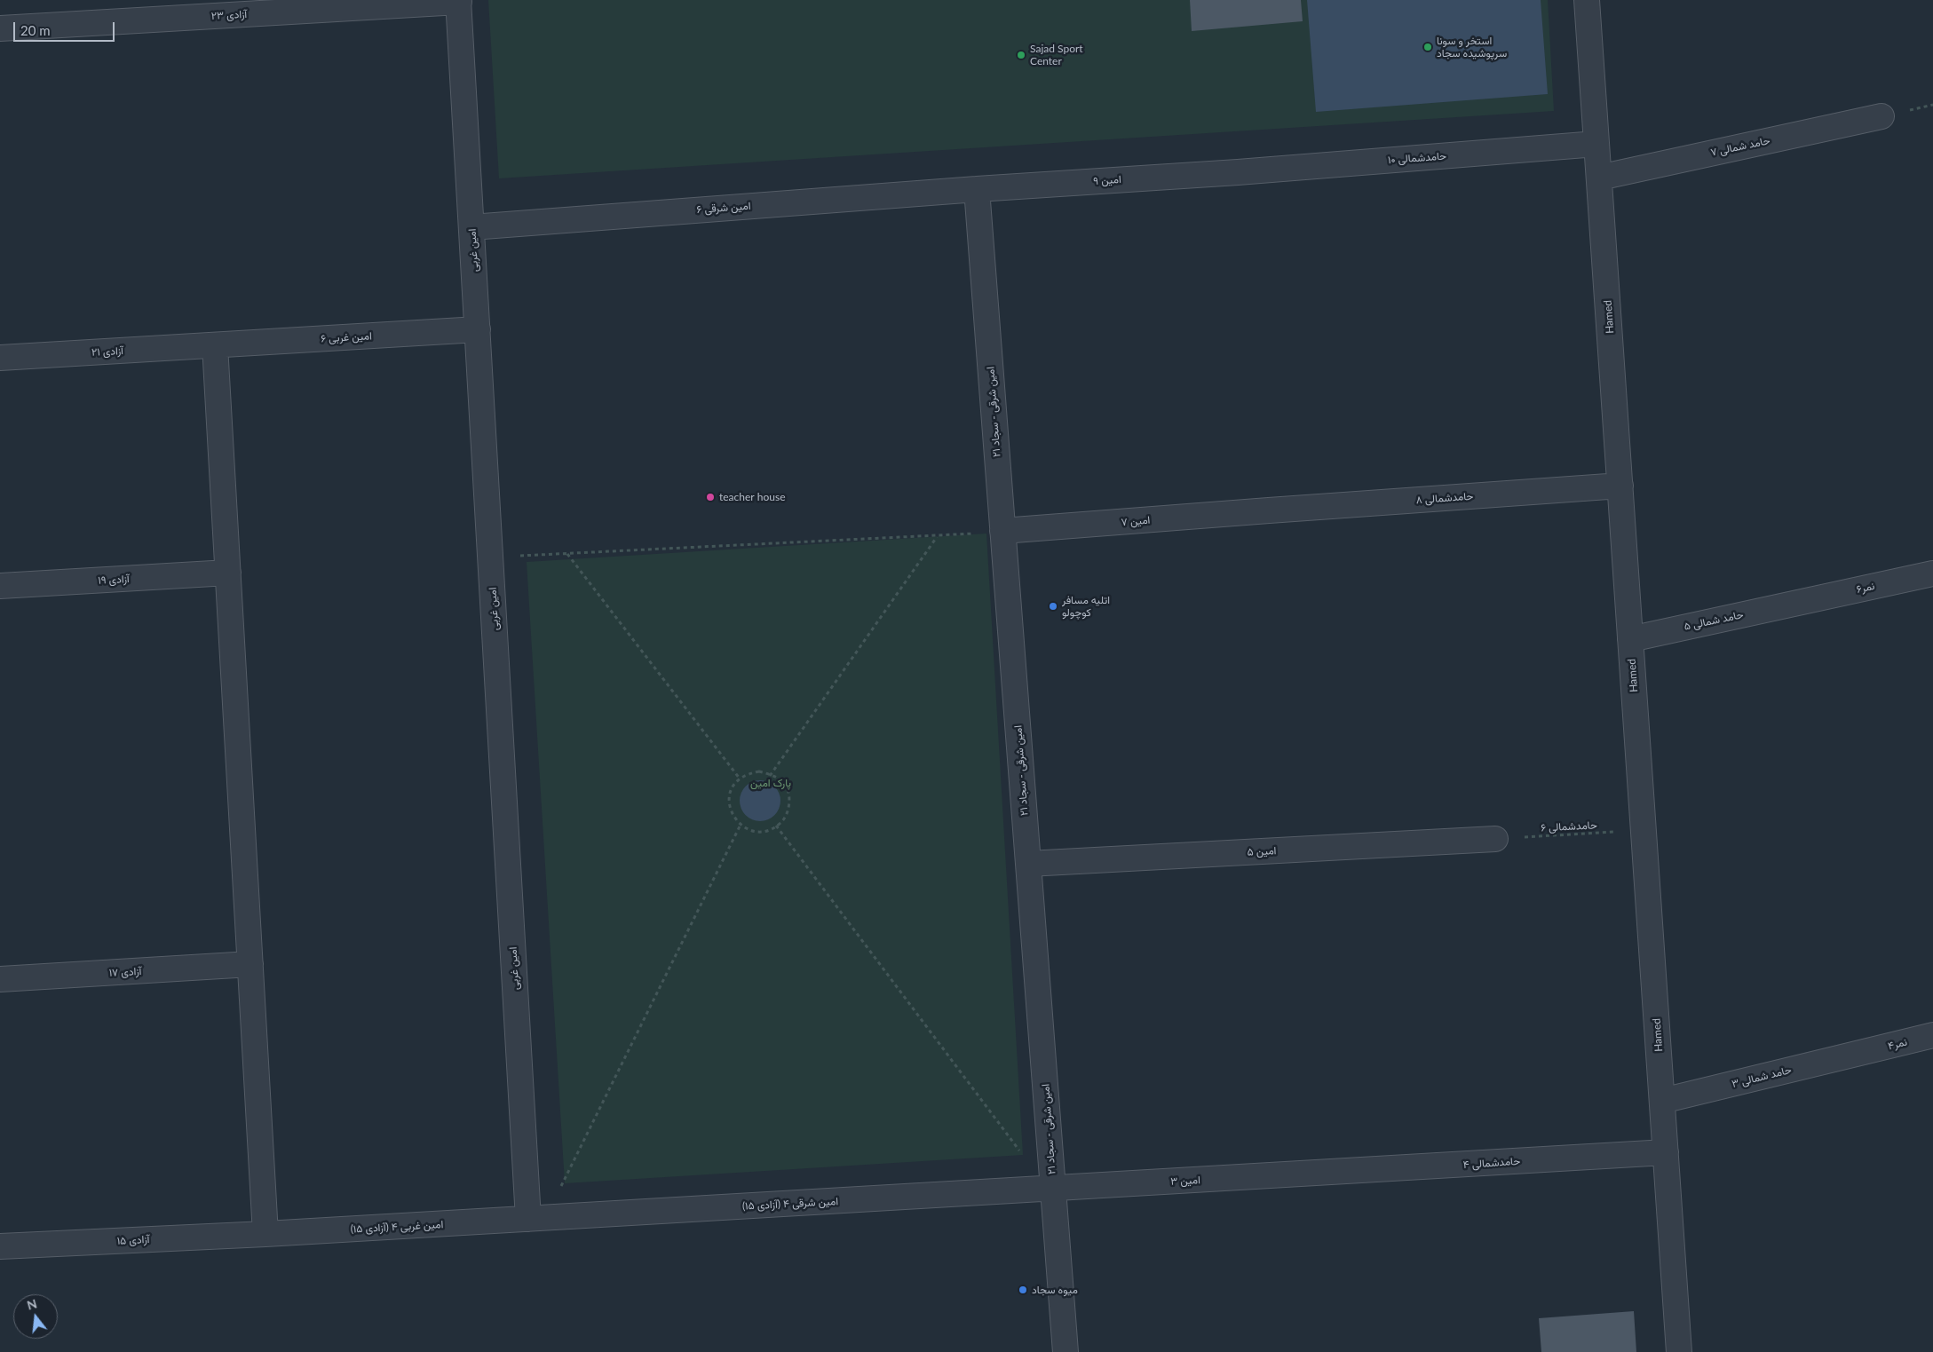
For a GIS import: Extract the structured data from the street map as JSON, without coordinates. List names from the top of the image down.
{
  "streets": {
    "street": [
      "آزادی ۲۳",
      "حامد شمالی ۷",
      "حامدشمالی ۱۰",
      "امین ۹",
      "امین شرقی ۶",
      "امین غربی",
      "Hamed",
      "امین غربی ۶",
      "آزادی ۲۱",
      "امین شرقی - سجاد ۲۱",
      "حامدشمالی ۸",
      "امین ۷",
      "۱۹ آزادی",
      "نمر۶",
      "حامد شمالی ۵",
      "امین ۵",
      "۱۷ آزادی",
      "نمر۴",
      "حامد شمالی ۳",
      "حامدشمالی ۴",
      "امین ۳",
      "امین شرقی ۴ (آزادی ۱۵)",
      "امین غربی ۴ (آزادی ۱۵)",
      "۱۵ آزادی"
    ],
    "path": ["حامدشمالی ۶"]
  },
  "crossings": [
    ["آزادی ۲۳", "امین غربی"],
    ["حامد شمالی ۷", "Hamed"],
    ["حامدشمالی ۱۰", "امین ۹"],
    ["حامدشمالی ۱۰", "Hamed"],
    ["امین ۹", "امین شرقی ۶"],
    ["امین ۹", "امین شرقی - سجاد ۲۱"],
    ["امین شرقی ۶", "امین غربی"],
    ["امین شرقی ۶", "امین شرقی - سجاد ۲۱"],
    ["امین غربی", "امین غربی ۶"],
    ["امین غربی", "امین شرقی ۴ (آزادی ۱۵)"],
    ["امین غربی", "امین غربی ۴ (آزادی ۱۵)"],
    ["Hamed", "حامدشمالی ۸"],
    ["Hamed", "حامد شمالی ۵"],
    ["Hamed", "حامدشمالی ۶"],
    ["Hamed", "حامد شمالی ۳"],
    ["Hamed", "حامدشمالی ۴"],
    ["امین غربی ۶", "آزادی ۲۱"],
    ["امین شرقی - سجاد ۲۱", "امین ۷"],
    ["امین شرقی - سجاد ۲۱", "امین ۵"],
    ["امین شرقی - سجاد ۲۱", "امین ۳"],
    ["امین شرقی - سجاد ۲۱", "امین شرقی ۴ (آزادی ۱۵)"],
    ["حامدشمالی ۸", "امین ۷"],
    ["نمر۶", "حامد شمالی ۵"],
    ["حامدشمالی ۶", "امین ۵"],
    ["نمر۴", "حامد شمالی ۳"],
    ["حامدشمالی ۴", "امین ۳"],
    ["امین ۳", "امین شرقی ۴ (آزادی ۱۵)"],
    ["امین شرقی ۴ (آزادی ۱۵)", "امین غربی ۴ (آزادی ۱۵)"],
    ["امین غربی ۴ (آزادی ۱۵)", "۱۵ آزادی"]
  ],
  "parks": ["پارک امین"],
  "places": [
    "استخر و سونا سرپوشیده سجاد",
    "Sajad Sport Center",
    "teacher house",
    "اتليه مسافر كوچولو",
    "میوه سجاد"
  ],
  "scale_bar": "20 m",
  "north": "top"
}
